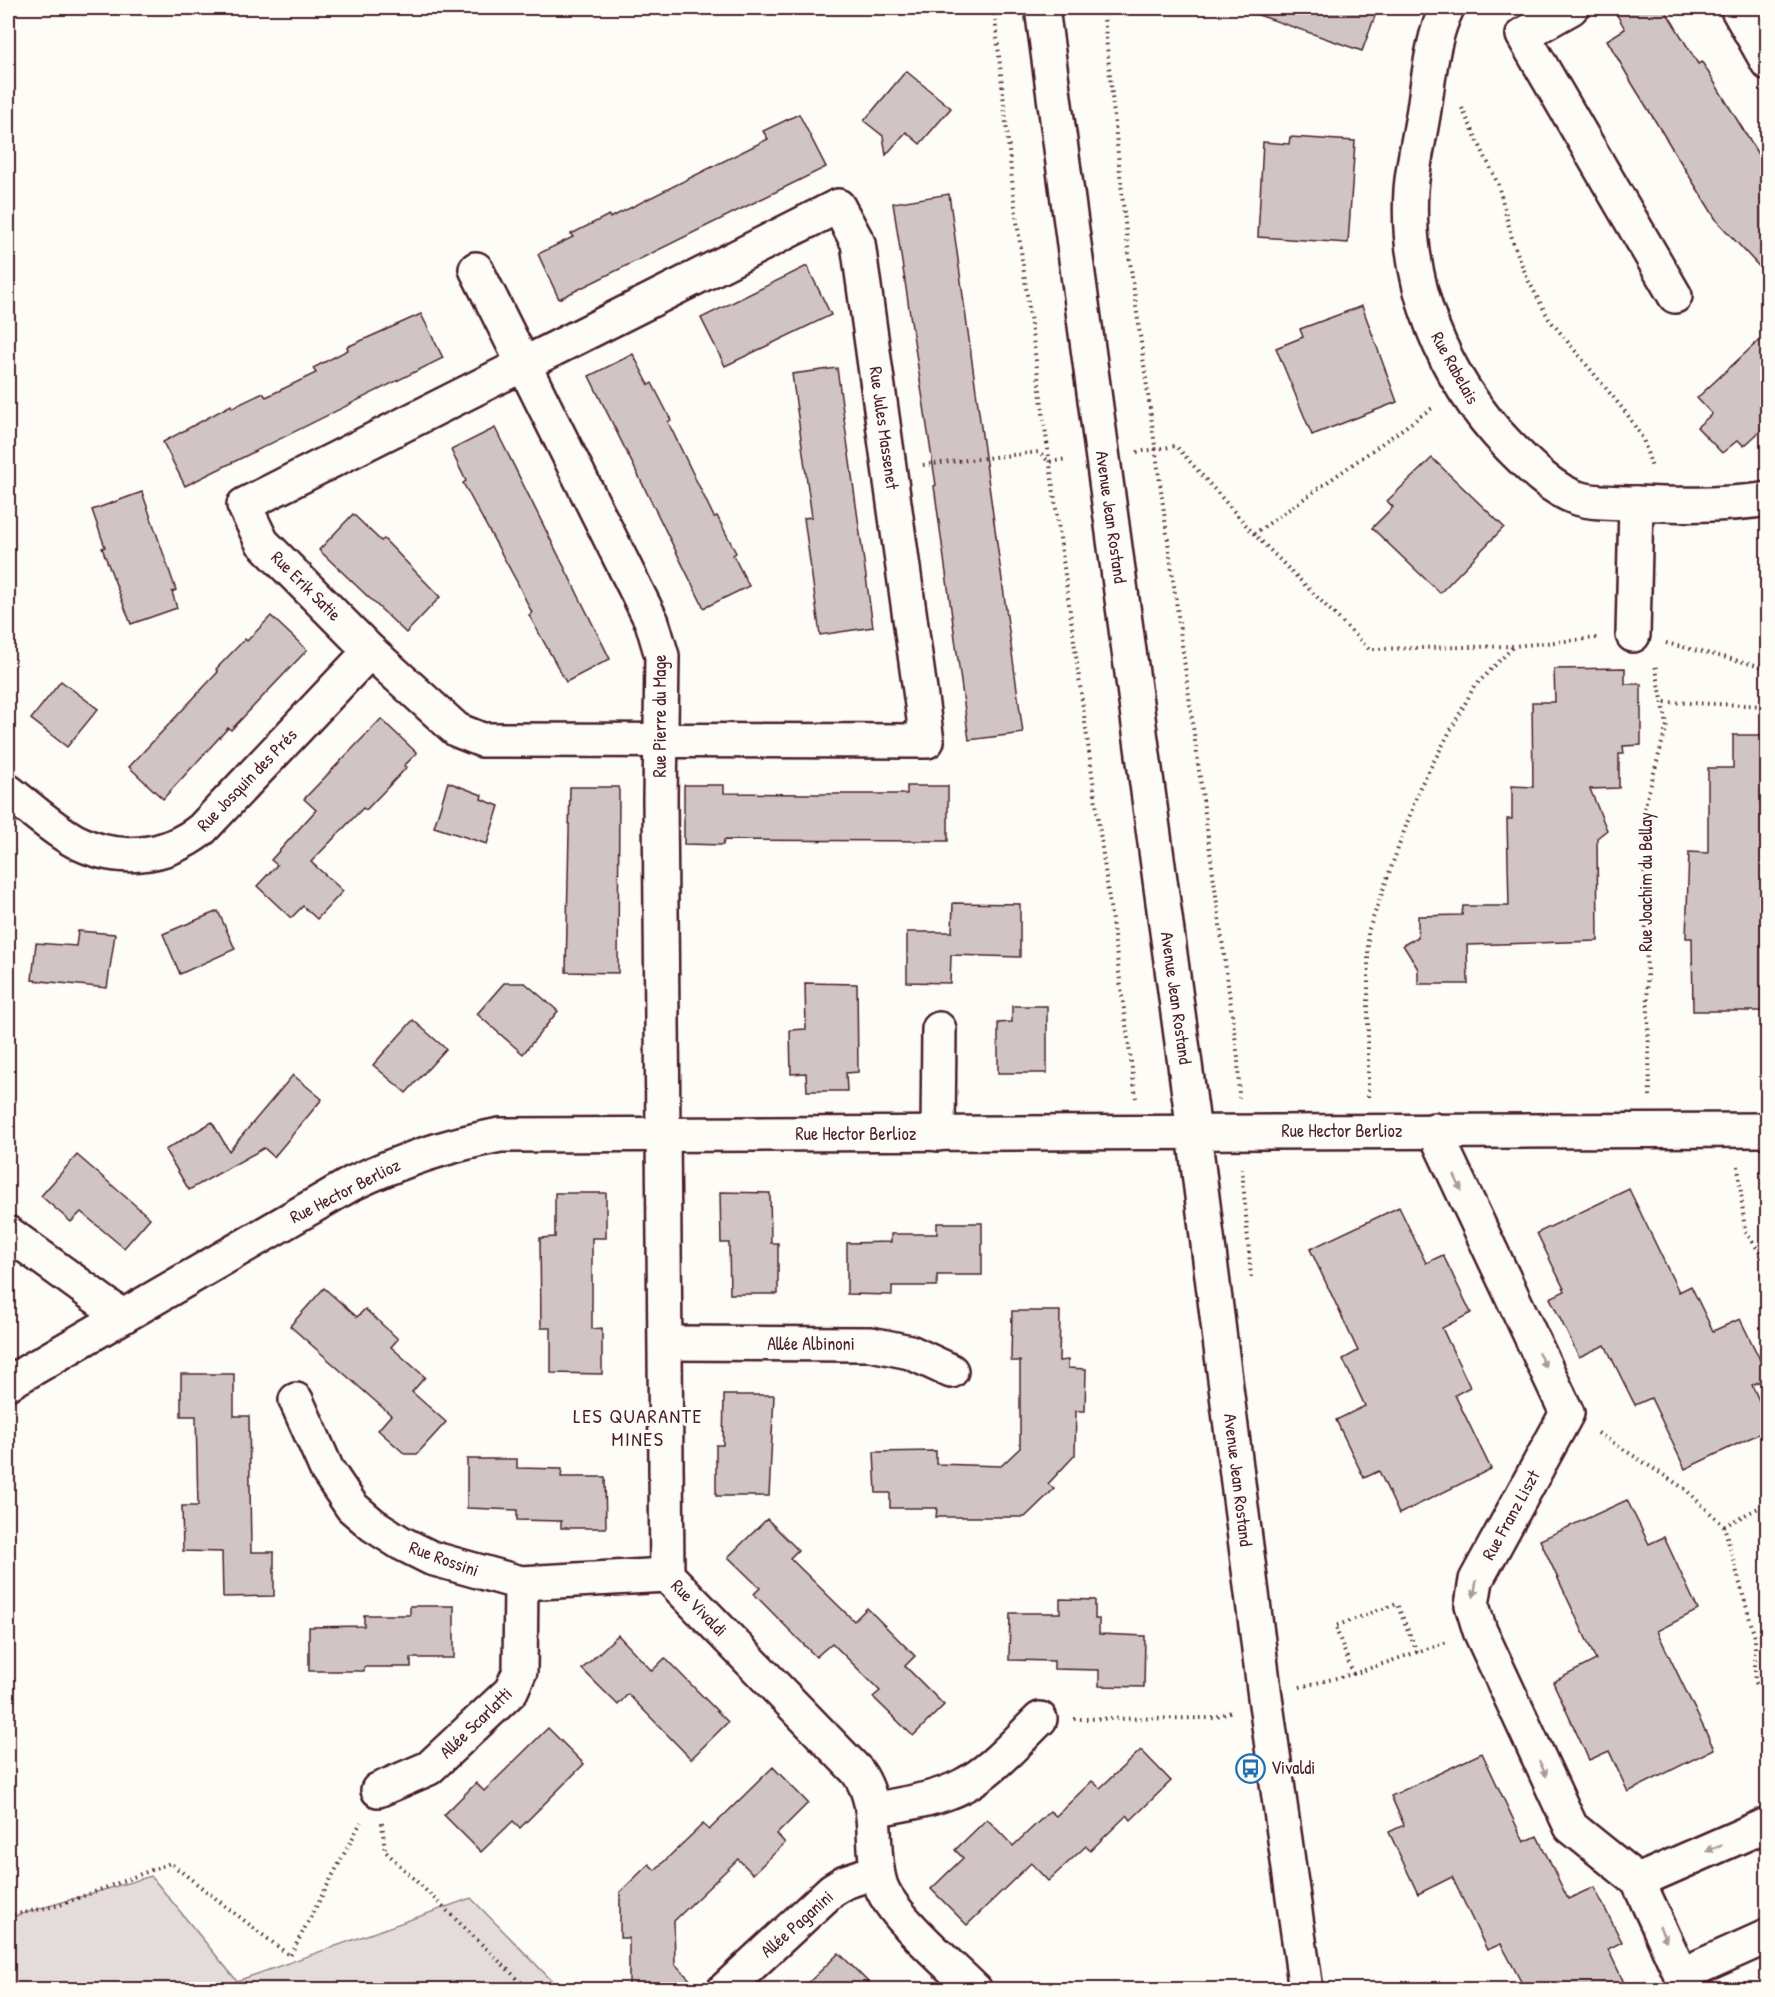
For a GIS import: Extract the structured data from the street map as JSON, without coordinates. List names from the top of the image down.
{
  "streets": {
    "street": [
      "Rue Rabelais",
      "Rue Jules Massenet",
      "Avenue Jean Rostand",
      "Rue Erik Satie",
      "Rue Pierre du Mage",
      "Rue Josquin des Prés",
      "Rue Hector Berlioz",
      "Allée Albinoni",
      "Rue Franz Liszt",
      "Rue Rossini",
      "Rue Vivaldi",
      "Allée Scarlatti",
      "Allée Paganini"
    ],
    "path": ["Rue Joachim du Bellay"]
  },
  "crossings": [
    ["Rue Jules Massenet", "Rue Erik Satie"],
    ["Rue Jules Massenet", "Rue Pierre du Mage"],
    ["Avenue Jean Rostand", "Rue Hector Berlioz"],
    ["Rue Erik Satie", "Rue Pierre du Mage"],
    ["Rue Erik Satie", "Rue Josquin des Prés"],
    ["Rue Pierre du Mage", "Rue Hector Berlioz"],
    ["Rue Pierre du Mage", "Rue Vivaldi"],
    ["Rue Joachim du Bellay", "Rue Hector Berlioz"],
    ["Rue Hector Berlioz", "Rue Vivaldi"],
    ["Allée Albinoni", "Rue Vivaldi"],
    ["Rue Rossini", "Rue Vivaldi"],
    ["Rue Rossini", "Allée Scarlatti"],
    ["Rue Vivaldi", "Allée Paganini"]
  ],
  "one_way": ["Rue Franz Liszt"],
  "districts": ["LES QUARANTE MINES"],
  "places": {
    "bus stop": ["Vivaldi"]
  }
}
